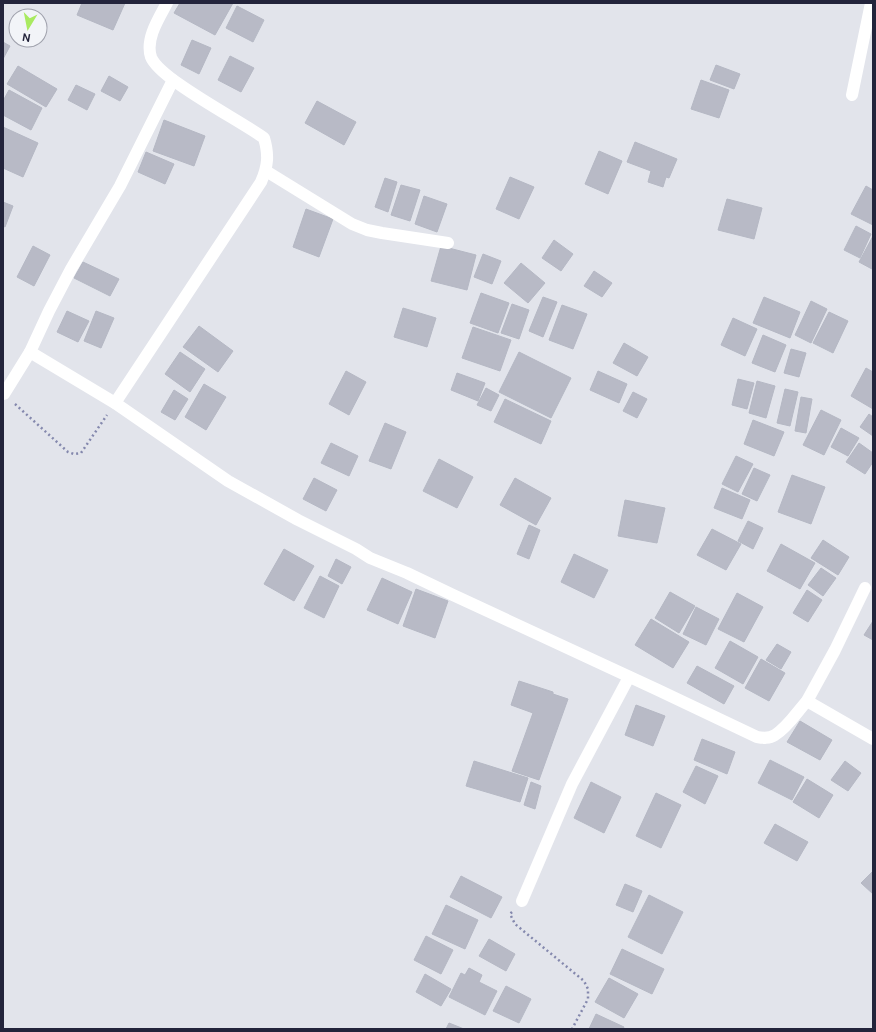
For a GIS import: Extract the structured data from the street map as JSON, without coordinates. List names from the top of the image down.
{
  "north": "bottom"
}
